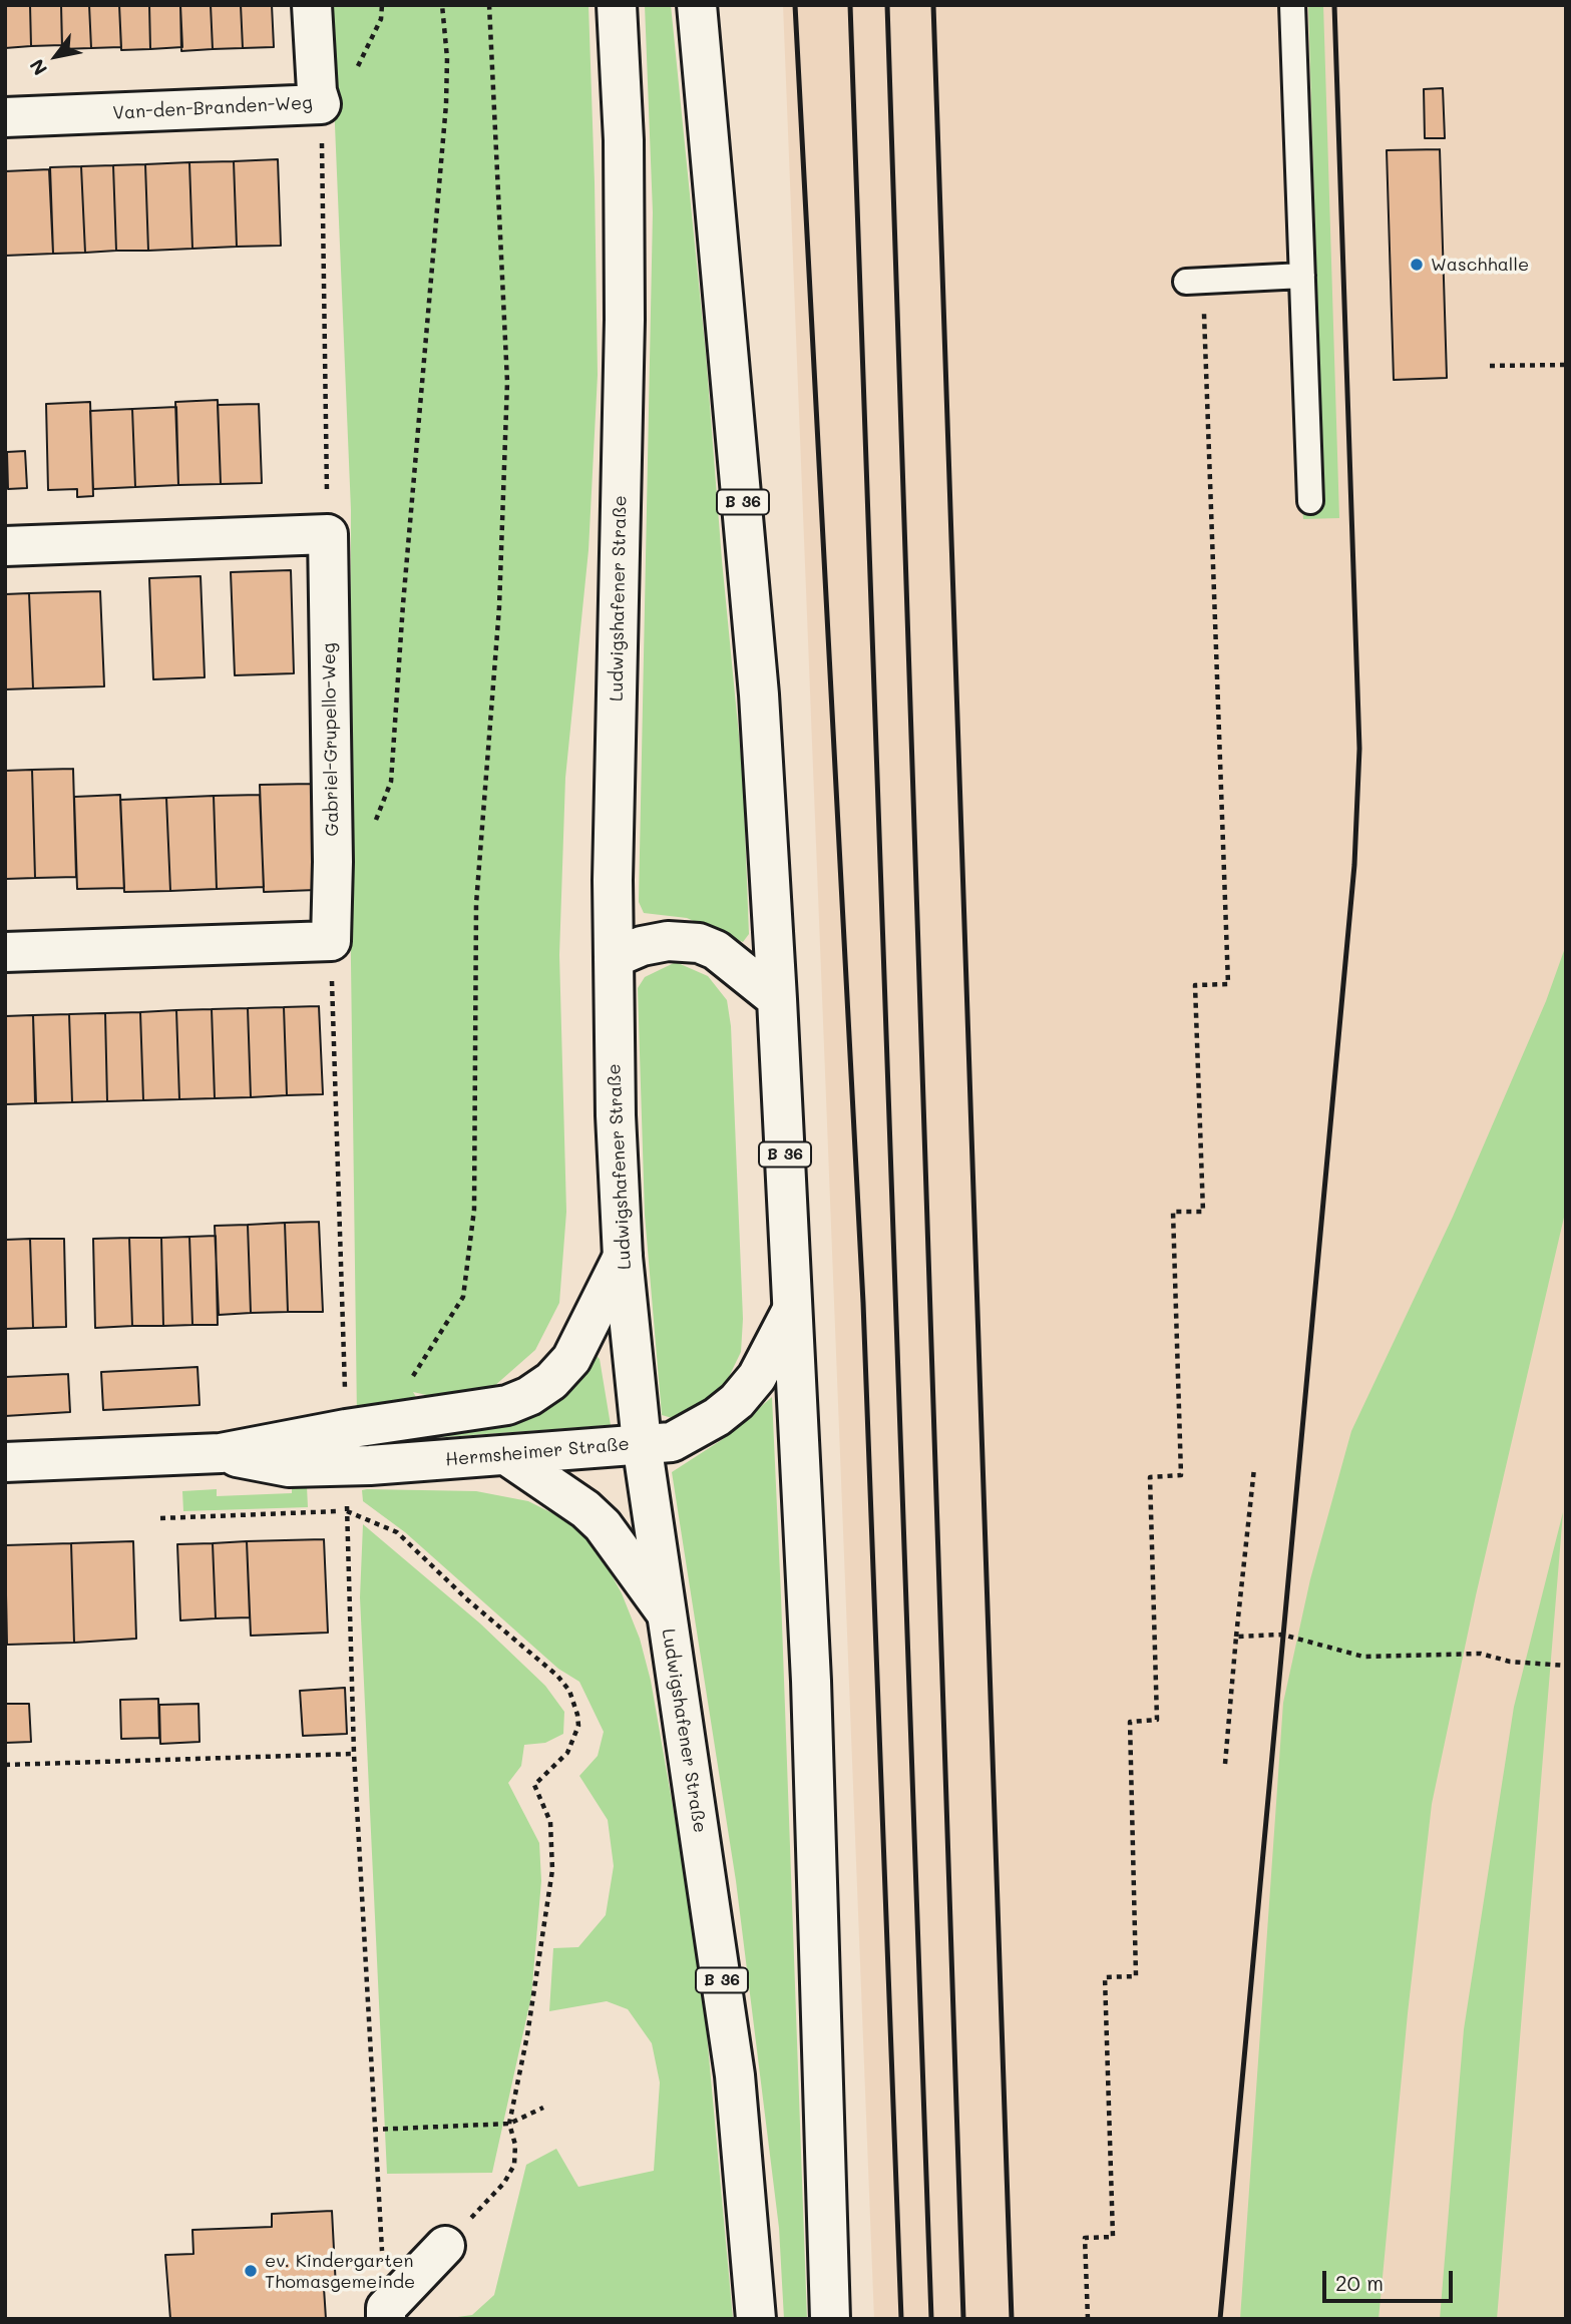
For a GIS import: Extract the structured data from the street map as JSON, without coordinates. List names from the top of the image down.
{
  "streets": {
    "main road": [
      "Van-den-Branden-Weg",
      "B 36",
      "Ludwigshafener Straße",
      "Gabriel-Grupello-Weg",
      "Hermsheimer Straße"
    ]
  },
  "crossings": [
    ["B 36", "Hermsheimer Straße"],
    ["Ludwigshafener Straße", "Hermsheimer Straße"]
  ],
  "places": ["Waschhalle", "ev. Kindergarten Thomasgemeinde"],
  "scale_bar": "20 m",
  "north": "bottom left"
}
